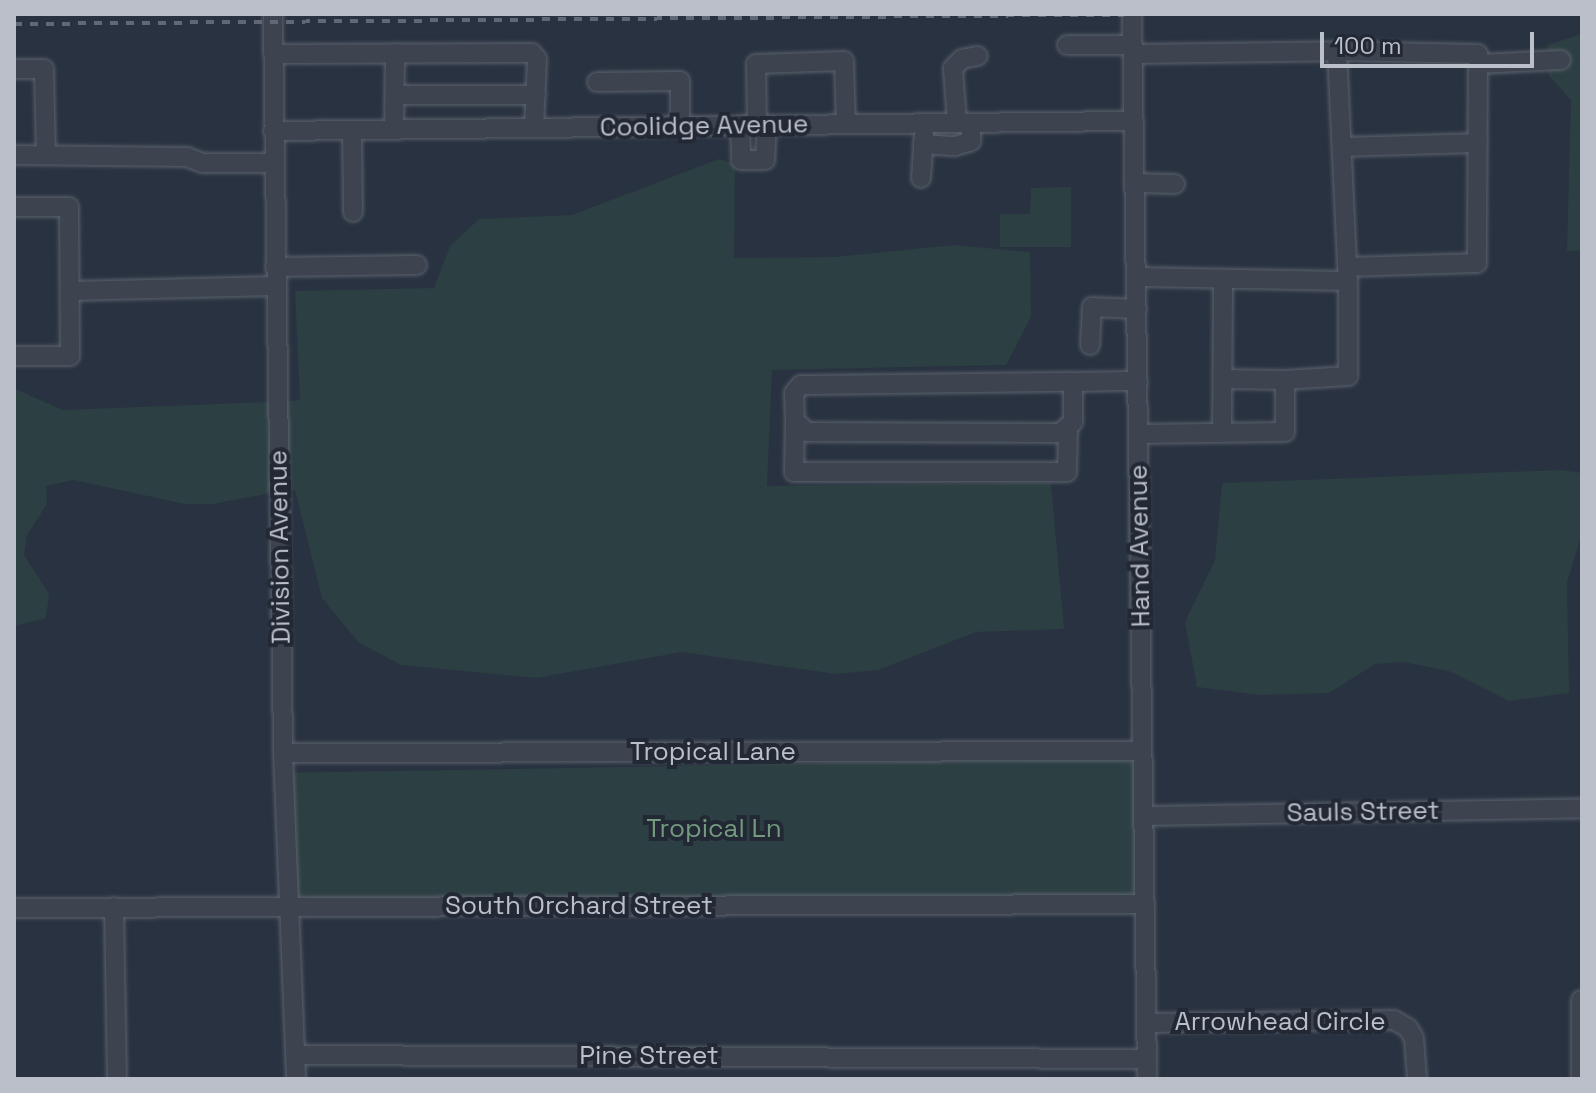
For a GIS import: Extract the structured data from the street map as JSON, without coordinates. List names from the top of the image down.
{
  "streets": {
    "street": [
      "Coolidge Avenue",
      "Hand Avenue",
      "Division Avenue",
      "Tropical Lane",
      "Sauls Street",
      "South Orchard Street",
      "Arrowhead Circle",
      "Pine Street"
    ]
  },
  "crossings": [
    ["Coolidge Avenue", "Hand Avenue"],
    ["Coolidge Avenue", "Division Avenue"],
    ["Hand Avenue", "Tropical Lane"],
    ["Hand Avenue", "Sauls Street"],
    ["Hand Avenue", "South Orchard Street"],
    ["Hand Avenue", "Arrowhead Circle"],
    ["Hand Avenue", "Pine Street"],
    ["Division Avenue", "Tropical Lane"],
    ["Division Avenue", "South Orchard Street"],
    ["Division Avenue", "Pine Street"]
  ],
  "parks": ["Tropical Ln"],
  "scale_bar": "100 m"
}
